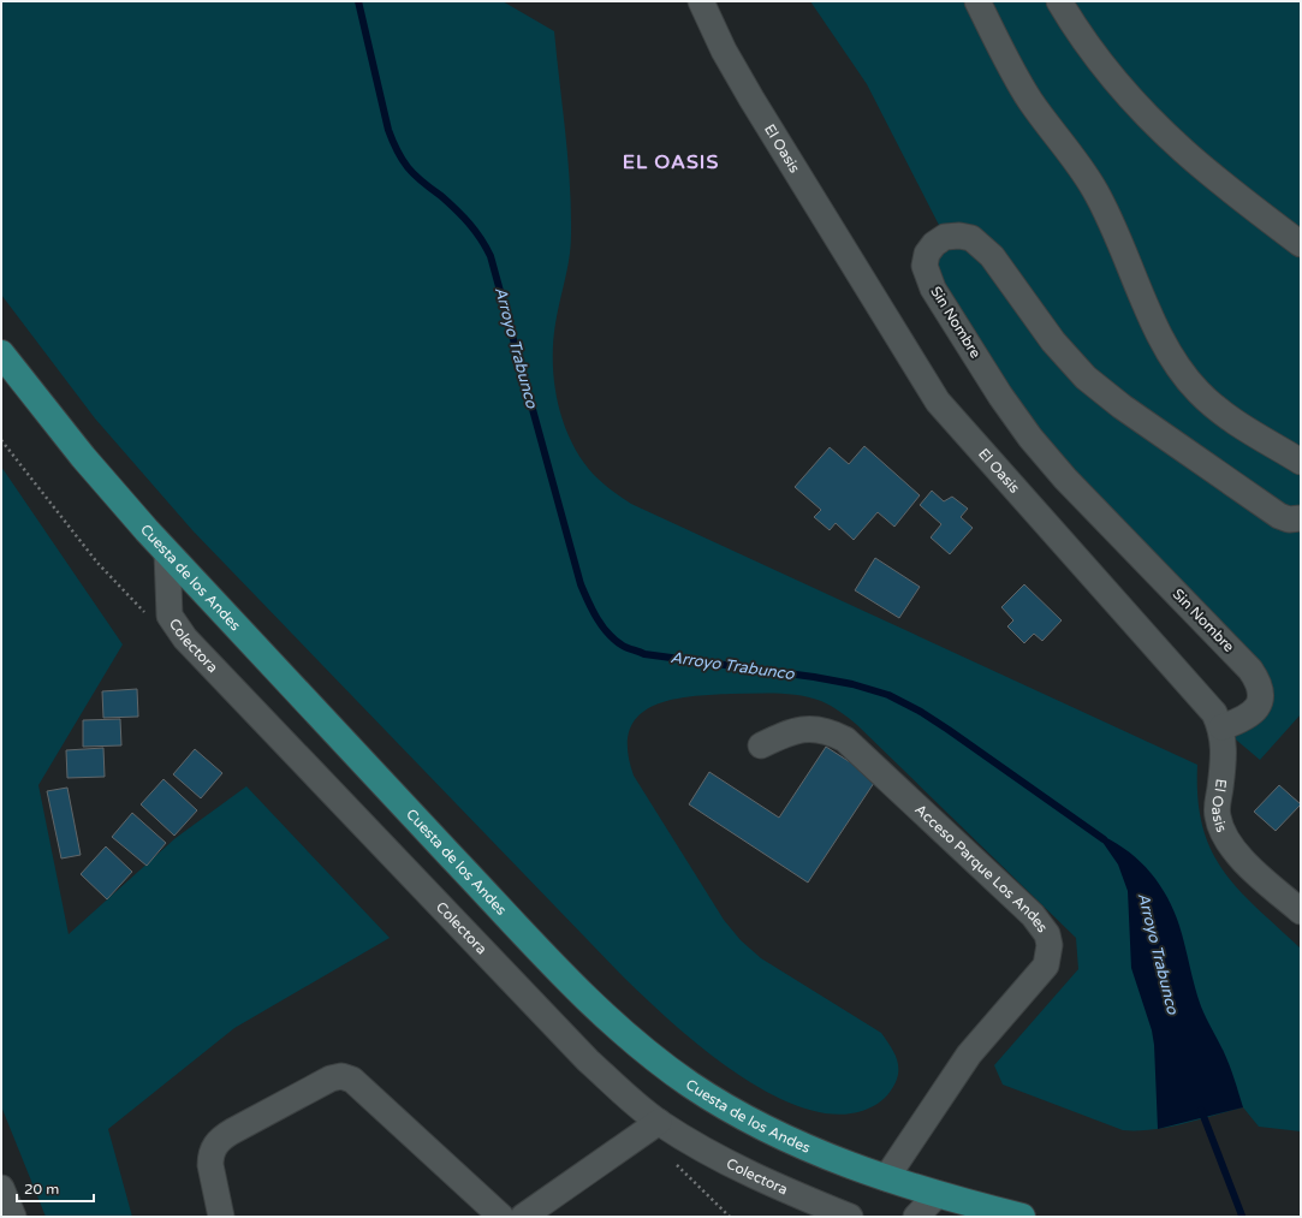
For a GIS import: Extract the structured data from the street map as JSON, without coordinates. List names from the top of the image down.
{
  "streets": {
    "main road": ["Cuesta de los Andes"],
    "street": [
      "El Oasis",
      "Sin Nombre",
      "Colectora",
      "Acceso Parque Los Andes"
    ]
  },
  "crossings": [
    ["El Oasis", "Sin Nombre"],
    ["Cuesta de los Andes", "Colectora"],
    ["Cuesta de los Andes", "Acceso Parque Los Andes"]
  ],
  "districts": ["EL OASIS"],
  "water": ["Arroyo Trabunco"],
  "scale_bar": "20 m"
}
